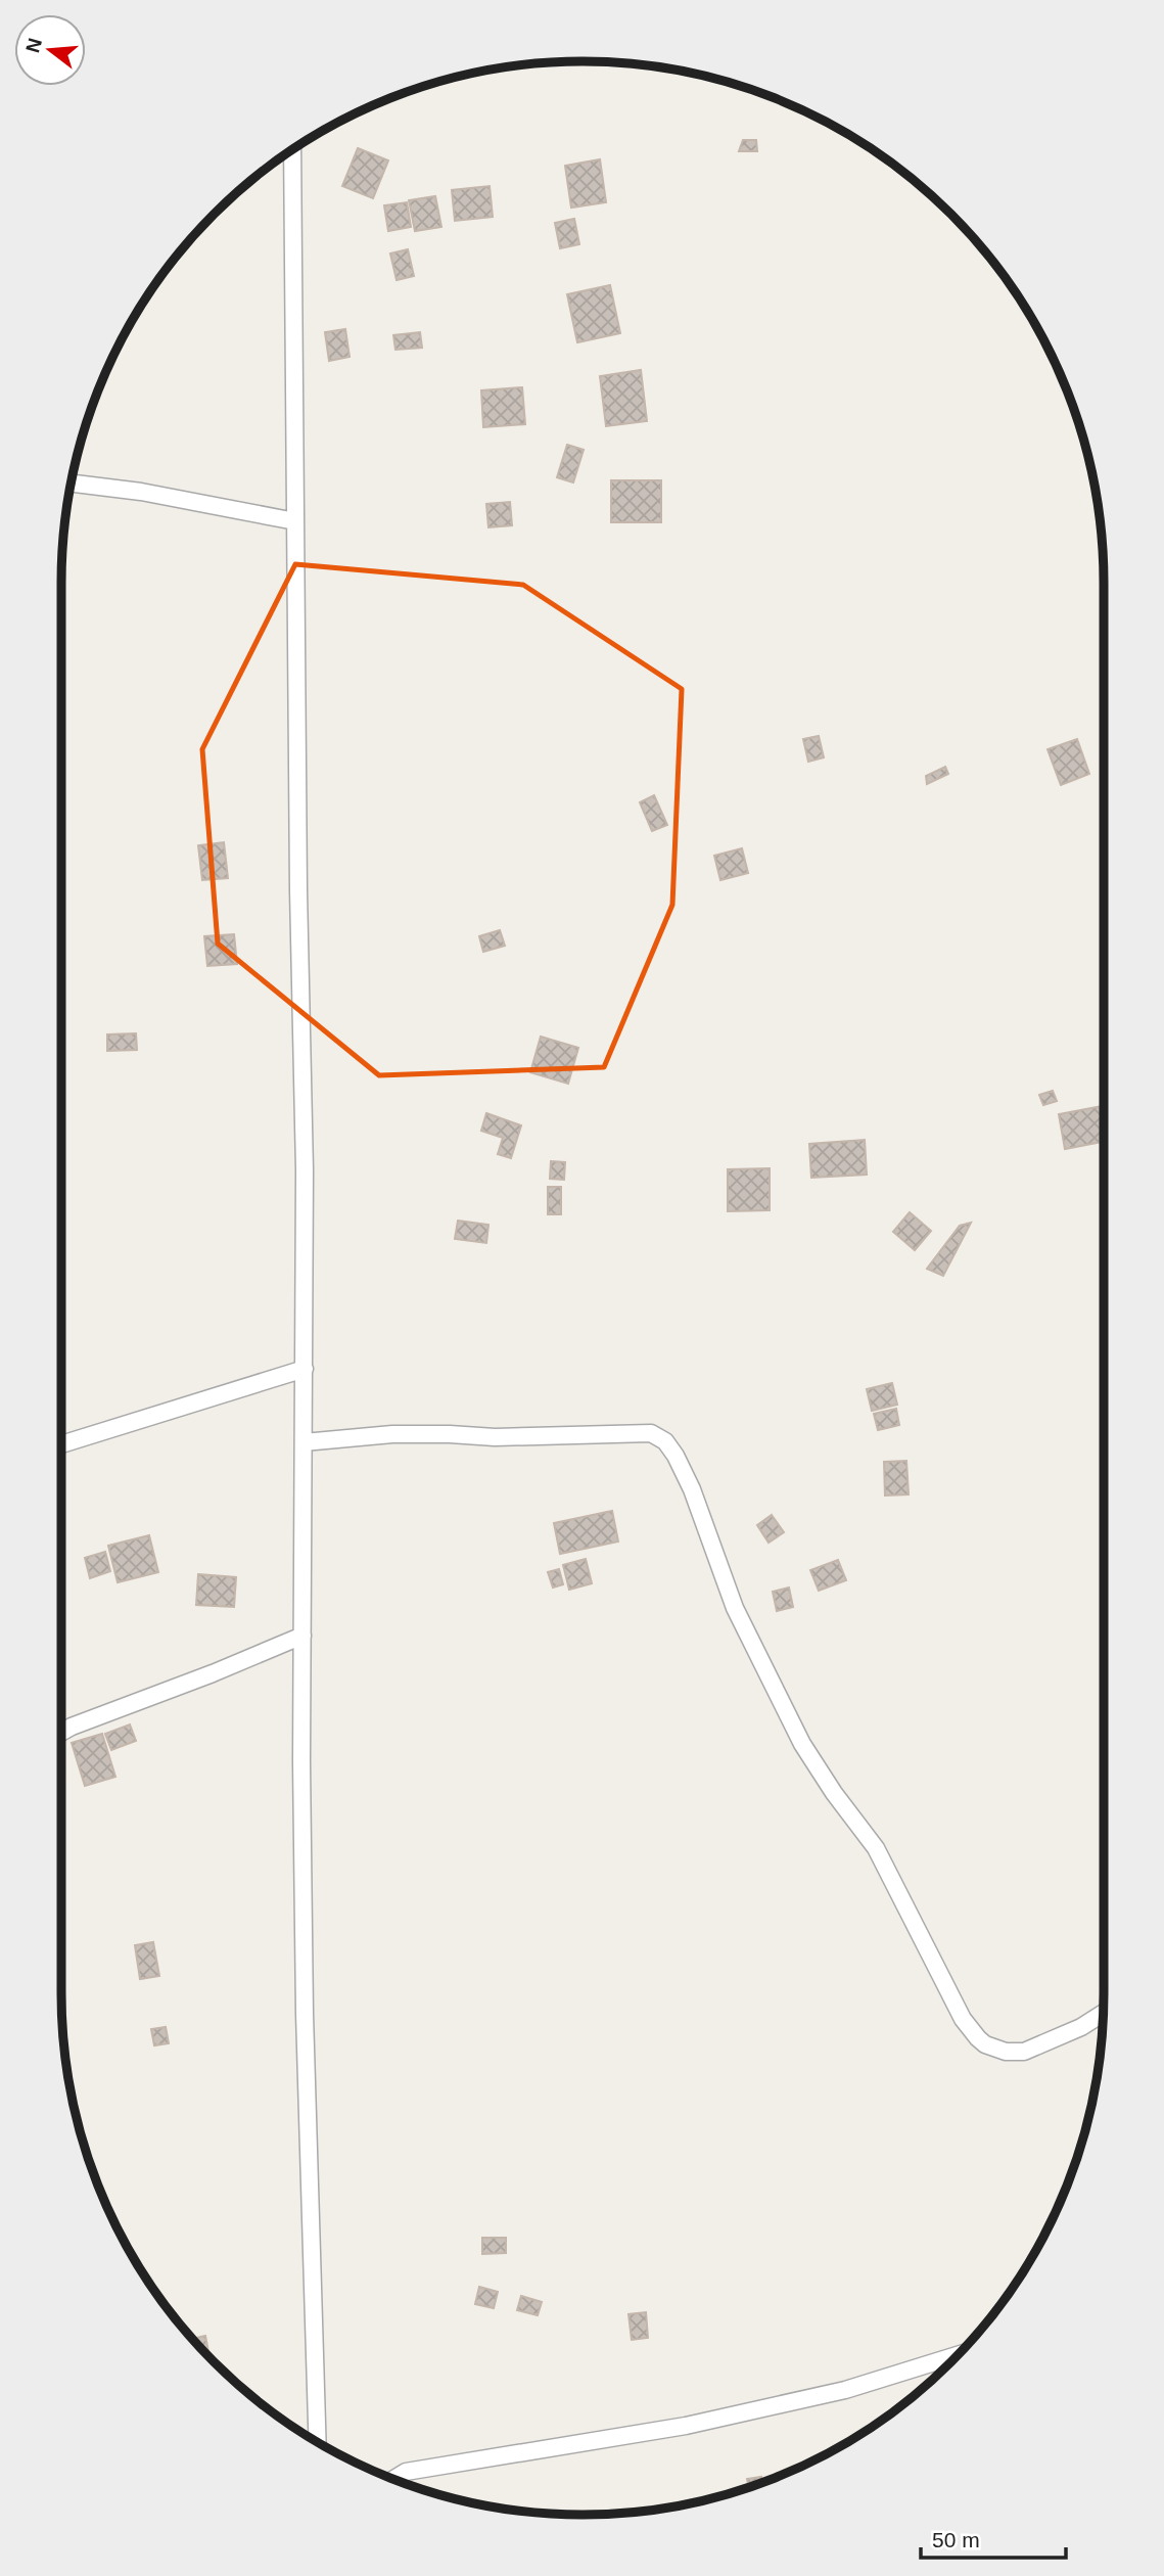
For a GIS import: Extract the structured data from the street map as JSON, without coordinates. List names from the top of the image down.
{
  "scale_bar": "50 m",
  "north": "left"
}
